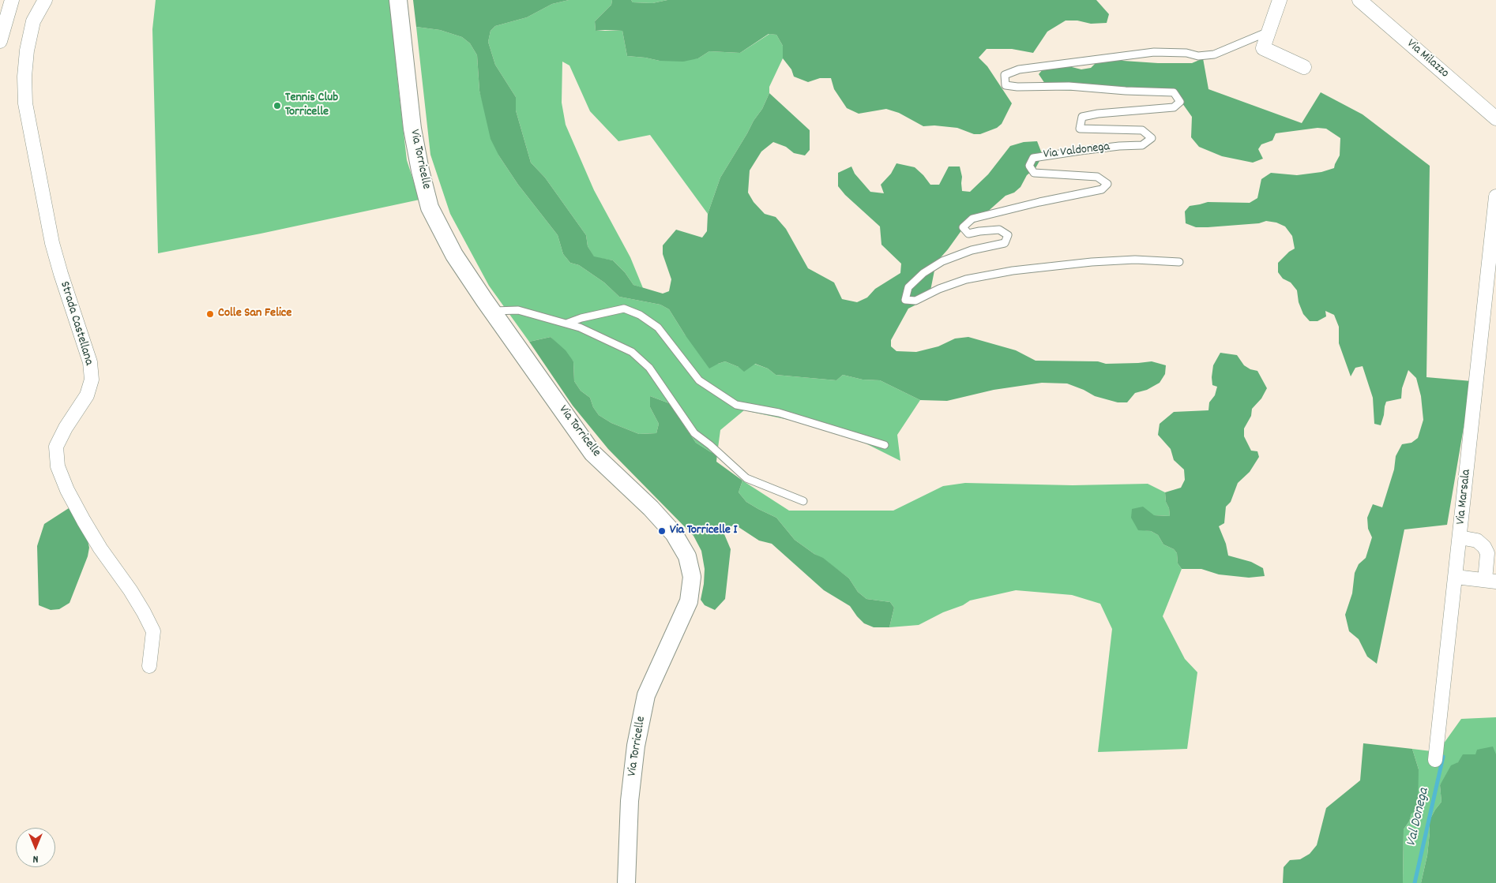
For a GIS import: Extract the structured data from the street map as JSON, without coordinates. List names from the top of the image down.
{
  "streets": {
    "street": [
      "Via Milazzo",
      "Via Torricelle",
      "Strada Castellana",
      "Via Marsala"
    ],
    "lane": ["Via Valdonega"]
  },
  "water": ["Val Donega"],
  "places": ["Tennis Club Torricelle", "Colle San Felice", "Via Torricelle I"],
  "north": "bottom"
}
